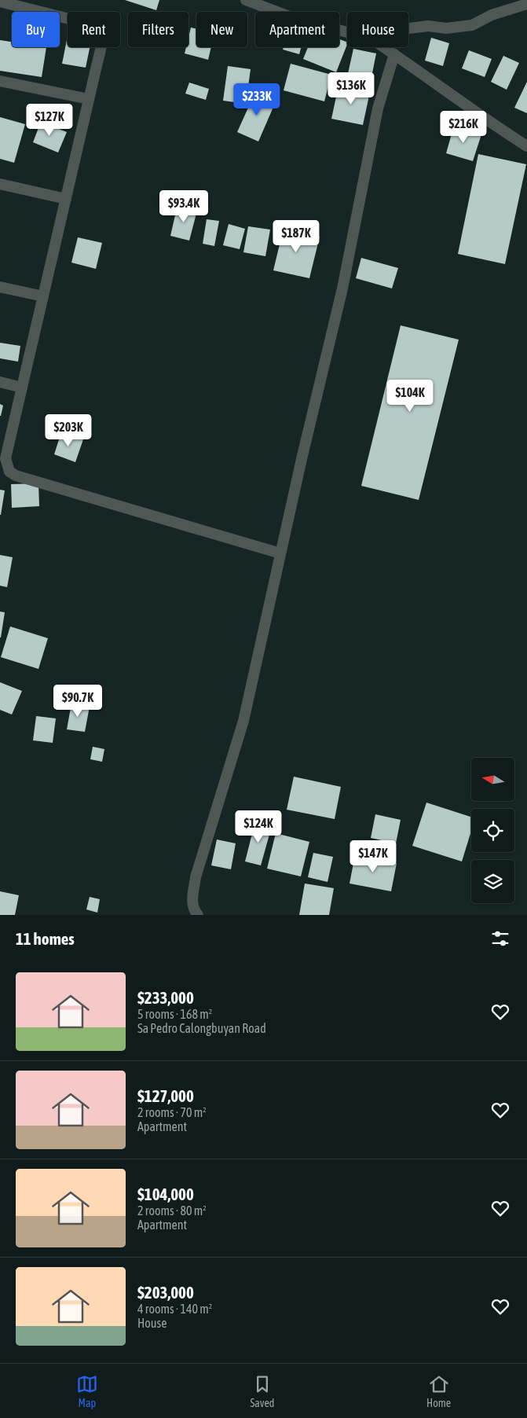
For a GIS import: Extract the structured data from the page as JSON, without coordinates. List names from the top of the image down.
{
  "north": "left",
  "page": {
    "chip": [
      "Buy",
      "Rent",
      "Filters",
      "New",
      "Apartment",
      "House"
    ],
    "price": [
      "$136K",
      "$233K",
      "$127K",
      "$216K",
      "$93.4K",
      "$187K",
      "$104K",
      "$203K",
      "$90.7K",
      "$124K",
      "$147K"
    ],
    "heading": "11 homes",
    "list": [
      {
        "name": "$233,000",
        "note": "5 rooms · 168 m² · Sa Pedro Calongbuyan Road"
      },
      {
        "name": "$127,000",
        "note": "2 rooms · 70 m² · Apartment"
      },
      {
        "name": "$104,000",
        "note": "2 rooms · 80 m² · Apartment"
      },
      {
        "name": "$203,000",
        "note": "4 rooms · 140 m² · House"
      }
    ],
    "tabs": ["Map", "Saved", "Home"]
  }
}
